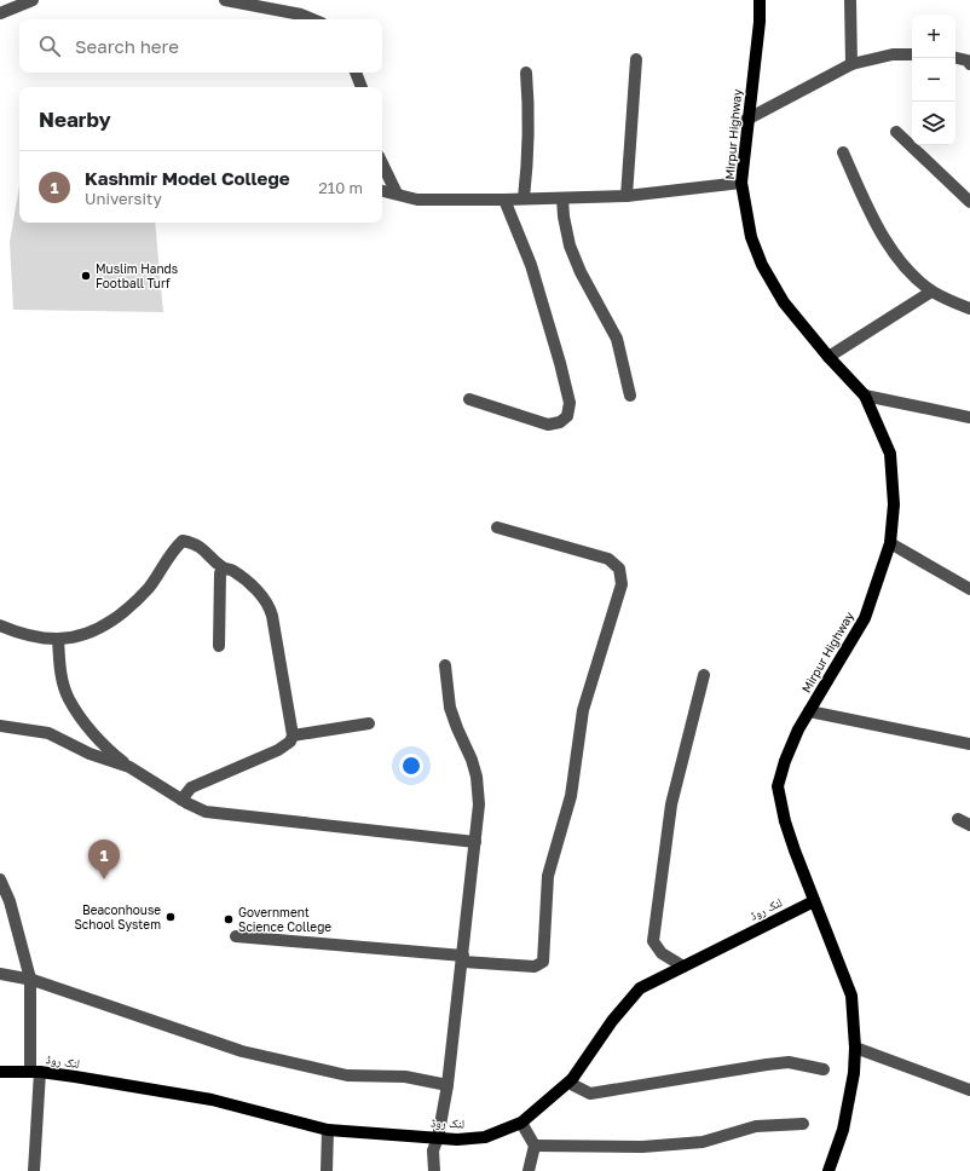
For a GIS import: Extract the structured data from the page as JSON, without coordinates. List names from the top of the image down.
{
  "streets": {
    "main road": ["Mirpur Highway", "لنک روڈ"]
  },
  "crossings": [
    ["Mirpur Highway", "لنک روڈ"]
  ],
  "places": ["Muslim Hands Football Turf", "Beaconhouse School System", "Government Science College"],
  "page": {
    "map_buttons": ["+", "−"],
    "search": "Search here",
    "heading": "Nearby",
    "list": [
      {
        "mark": "1",
        "name": "Kashmir Model College",
        "note": "University",
        "value": "210 m"
      }
    ],
    "pins": "1"
  }
}
